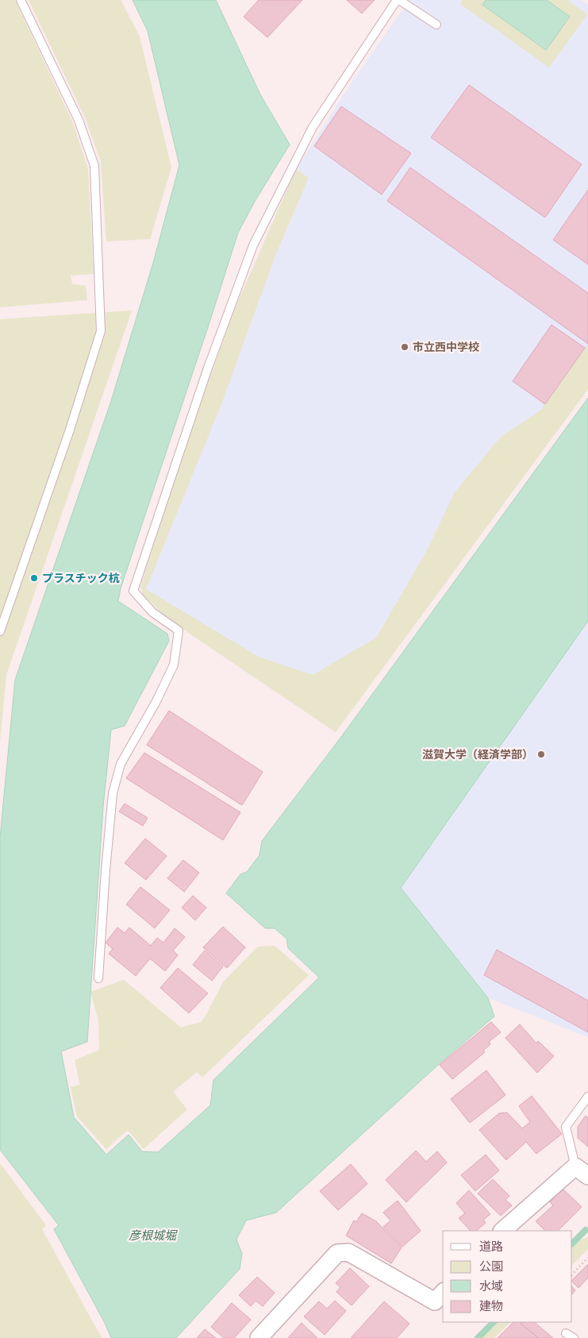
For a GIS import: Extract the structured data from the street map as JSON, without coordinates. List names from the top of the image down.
{
  "water": ["彦根城堀"],
  "places": ["市立西中学校", "プラスチック杭", "滋賀大学（経済学部）"],
  "legend": [
    "道路",
    "公園",
    "水域",
    "建物"
  ]
}
